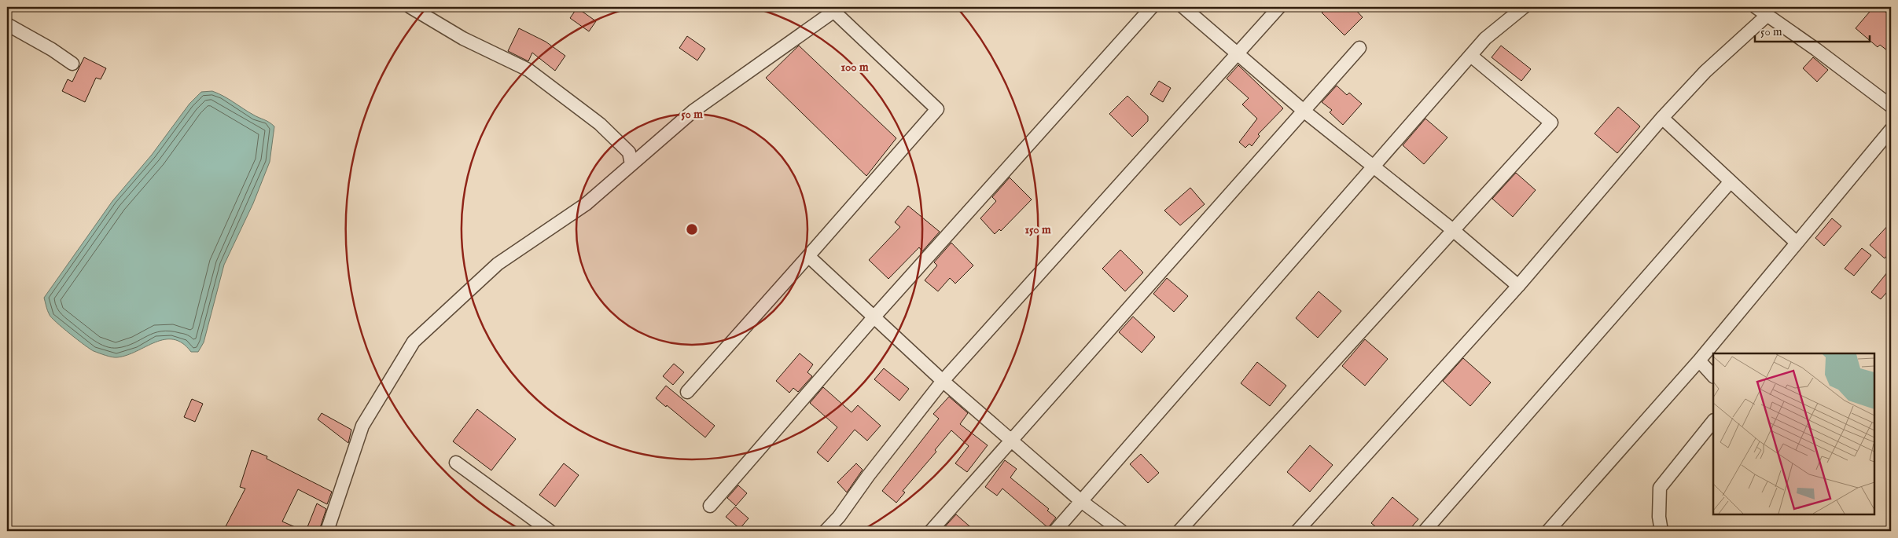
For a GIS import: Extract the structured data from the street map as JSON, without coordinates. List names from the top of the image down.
{
  "scale_bar": "50 m",
  "rings": ["100 m", "50 m", "150 m"]
}
